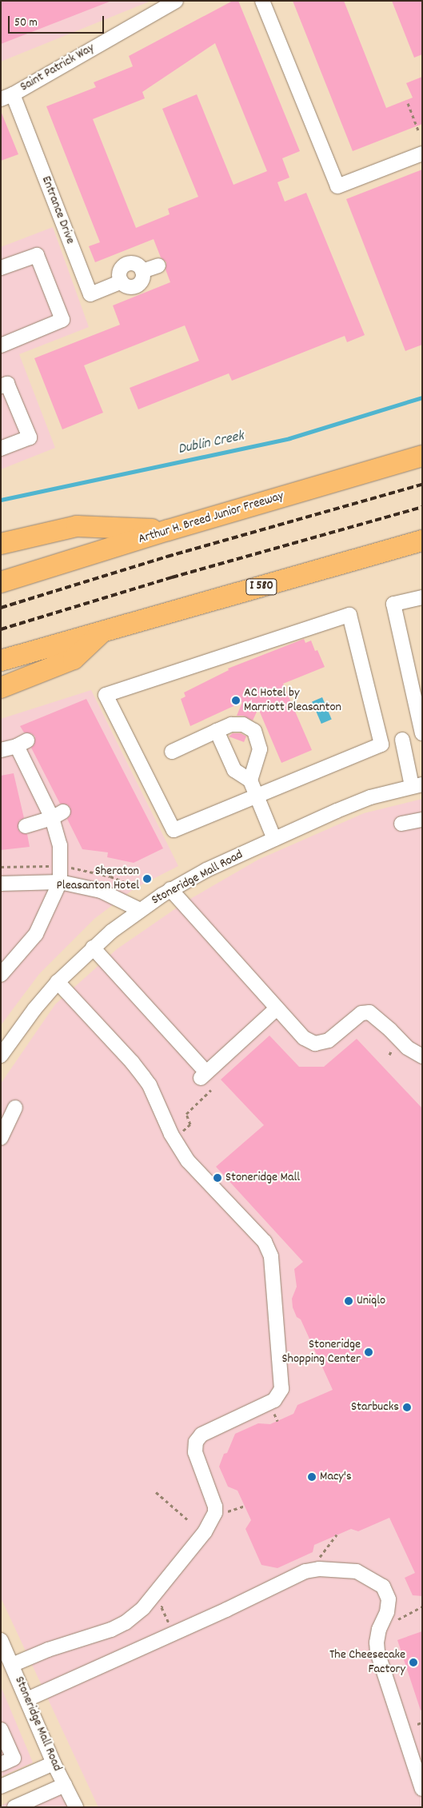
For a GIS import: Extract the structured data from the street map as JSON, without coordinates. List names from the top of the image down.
{
  "streets": {
    "highway": ["Arthur H. Breed Junior Freeway", "I 580"],
    "street": ["Saint Patrick Way", "Entrance Drive", "Stoneridge Mall Road"]
  },
  "crossings": [
    ["Saint Patrick Way", "Entrance Drive"]
  ],
  "water": ["Dublin Creek"],
  "places": [
    "AC Hotel by Marriott Pleasanton",
    "Sheraton Pleasanton Hotel",
    "Stoneridge Mall",
    "Uniqlo",
    "Stoneridge Shopping Center",
    "Starbucks",
    "Macy's",
    "The Cheesecake Factory"
  ],
  "scale_bar": "50 m"
}
